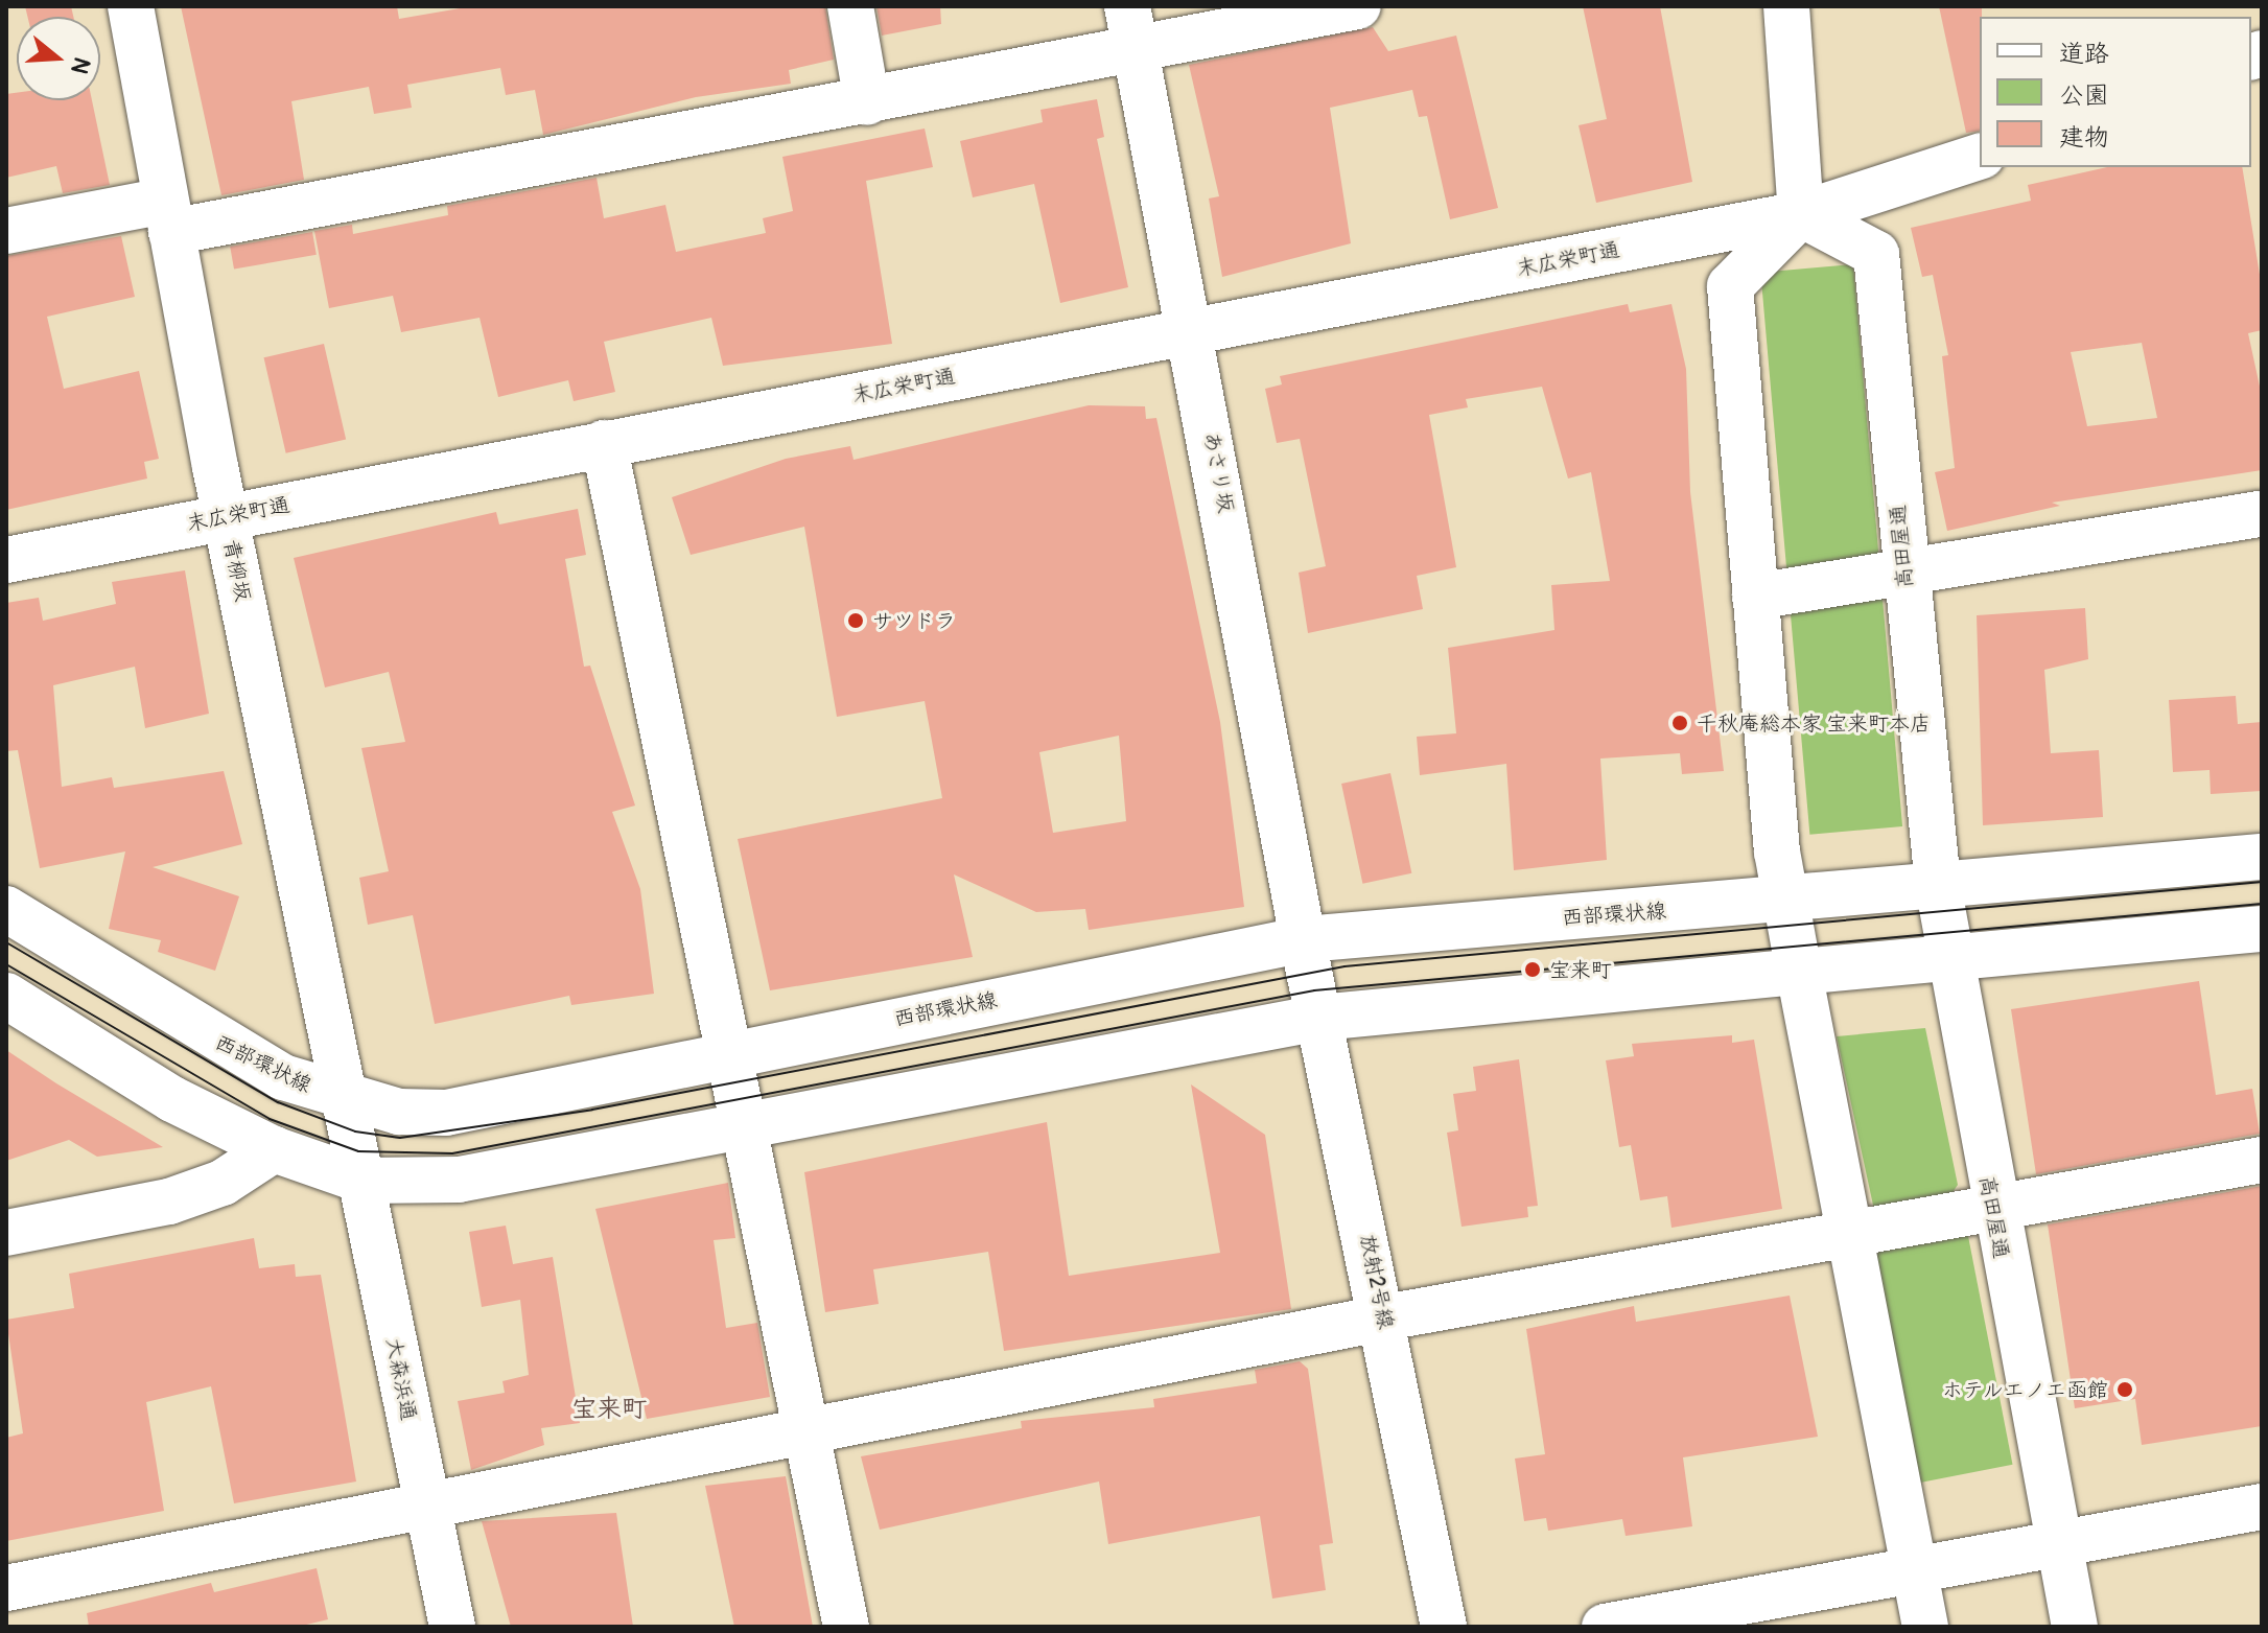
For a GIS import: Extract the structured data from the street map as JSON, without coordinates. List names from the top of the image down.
{
  "streets": {
    "street": [
      "末広栄町通",
      "あさり坂",
      "高田屋通",
      "青柳坂",
      "西部環状線",
      "放射2号線",
      "大森浜通"
    ]
  },
  "crossings": [
    ["末広栄町通", "あさり坂"],
    ["末広栄町通", "高田屋通"],
    ["末広栄町通", "青柳坂"],
    ["あさり坂", "西部環状線"],
    ["あさり坂", "放射2号線"],
    ["高田屋通", "西部環状線"],
    ["青柳坂", "西部環状線"],
    ["青柳坂", "大森浜通"],
    ["西部環状線", "放射2号線"],
    ["西部環状線", "大森浜通"]
  ],
  "districts": ["宝来町"],
  "places": [
    "サツドラ",
    "千秋庵総本家 宝来町本店",
    "宝来町",
    "ホテルエノエ函館"
  ],
  "legend": ["道路", "公園", "建物"],
  "north": "right"
}
